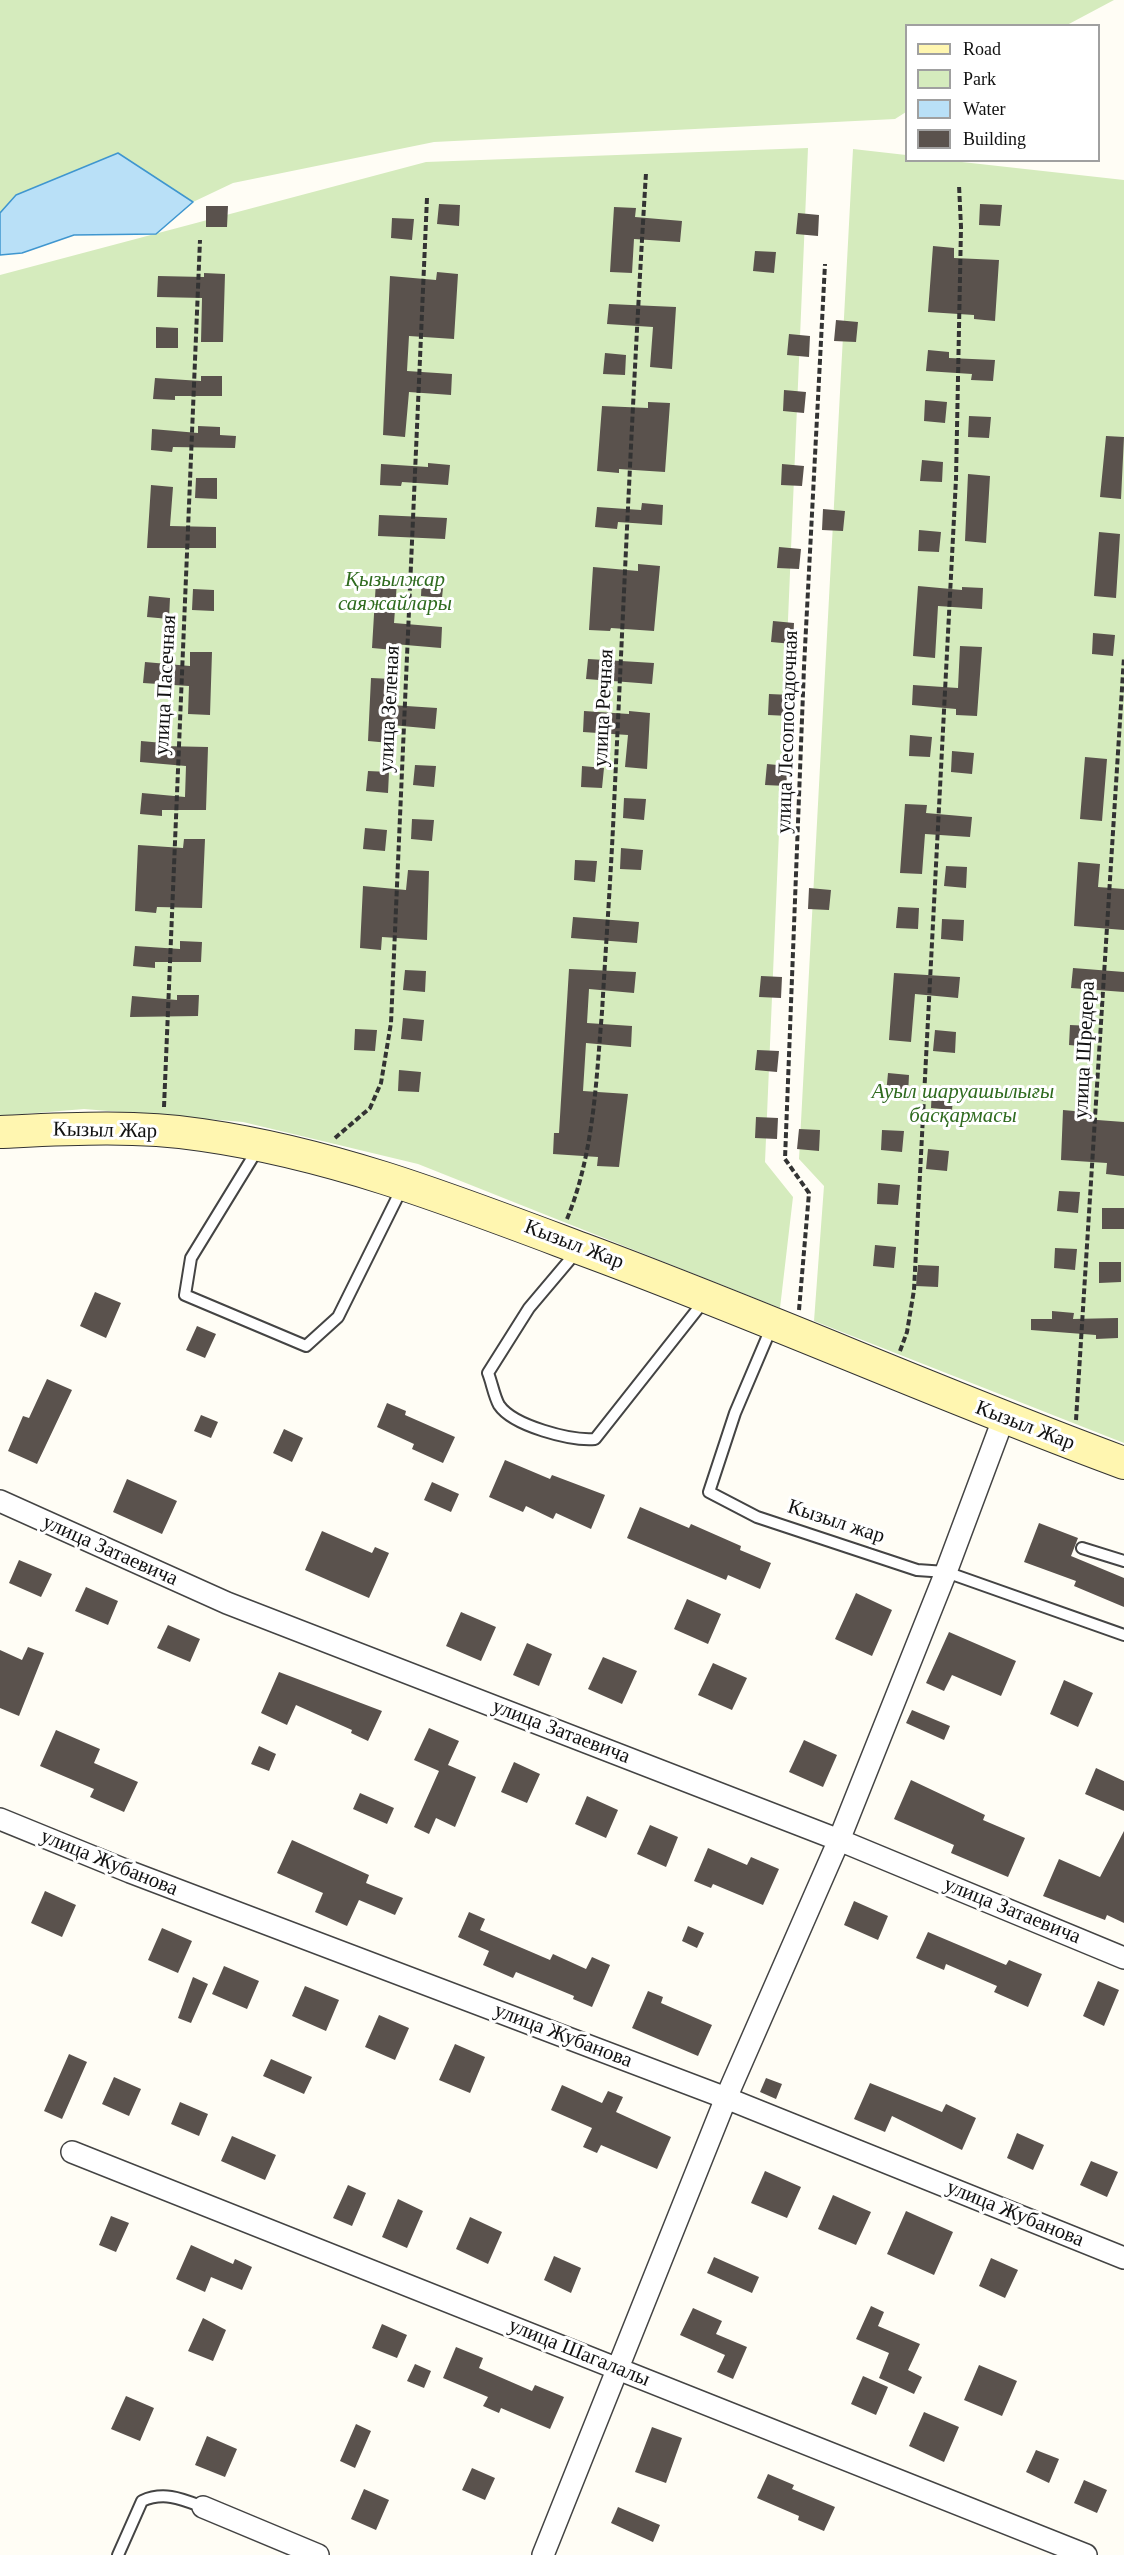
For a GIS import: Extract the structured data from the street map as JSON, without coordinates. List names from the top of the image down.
{
  "streets": {
    "main road": ["Кызыл Жар"],
    "street": ["улица Затаевича", "улица Жубанова", "улица Шагалалы"],
    "lane": ["Кызыл жар"],
    "path": [
      "улица Пасечная",
      "улица Речная",
      "улица Зеленая",
      "улица Лесопосадочная",
      "улица Шредера"
    ]
  },
  "crossings": [
    ["улица Пасечная", "Кызыл Жар"],
    ["улица Речная", "Кызыл Жар"],
    ["улица Зеленая", "Кызыл Жар"],
    ["улица Лесопосадочная", "Кызыл Жар"],
    ["улица Лесопосадочная", "Кызыл жар"],
    ["улица Шредера", "Кызыл Жар"],
    ["Кызыл Жар", "Кызыл жар"]
  ],
  "parks": ["Қызылжар саяжайлары", "Ауыл шаруашылығы басқармасы"],
  "legend": [
    "Road",
    "Park",
    "Water",
    "Building"
  ]
}
